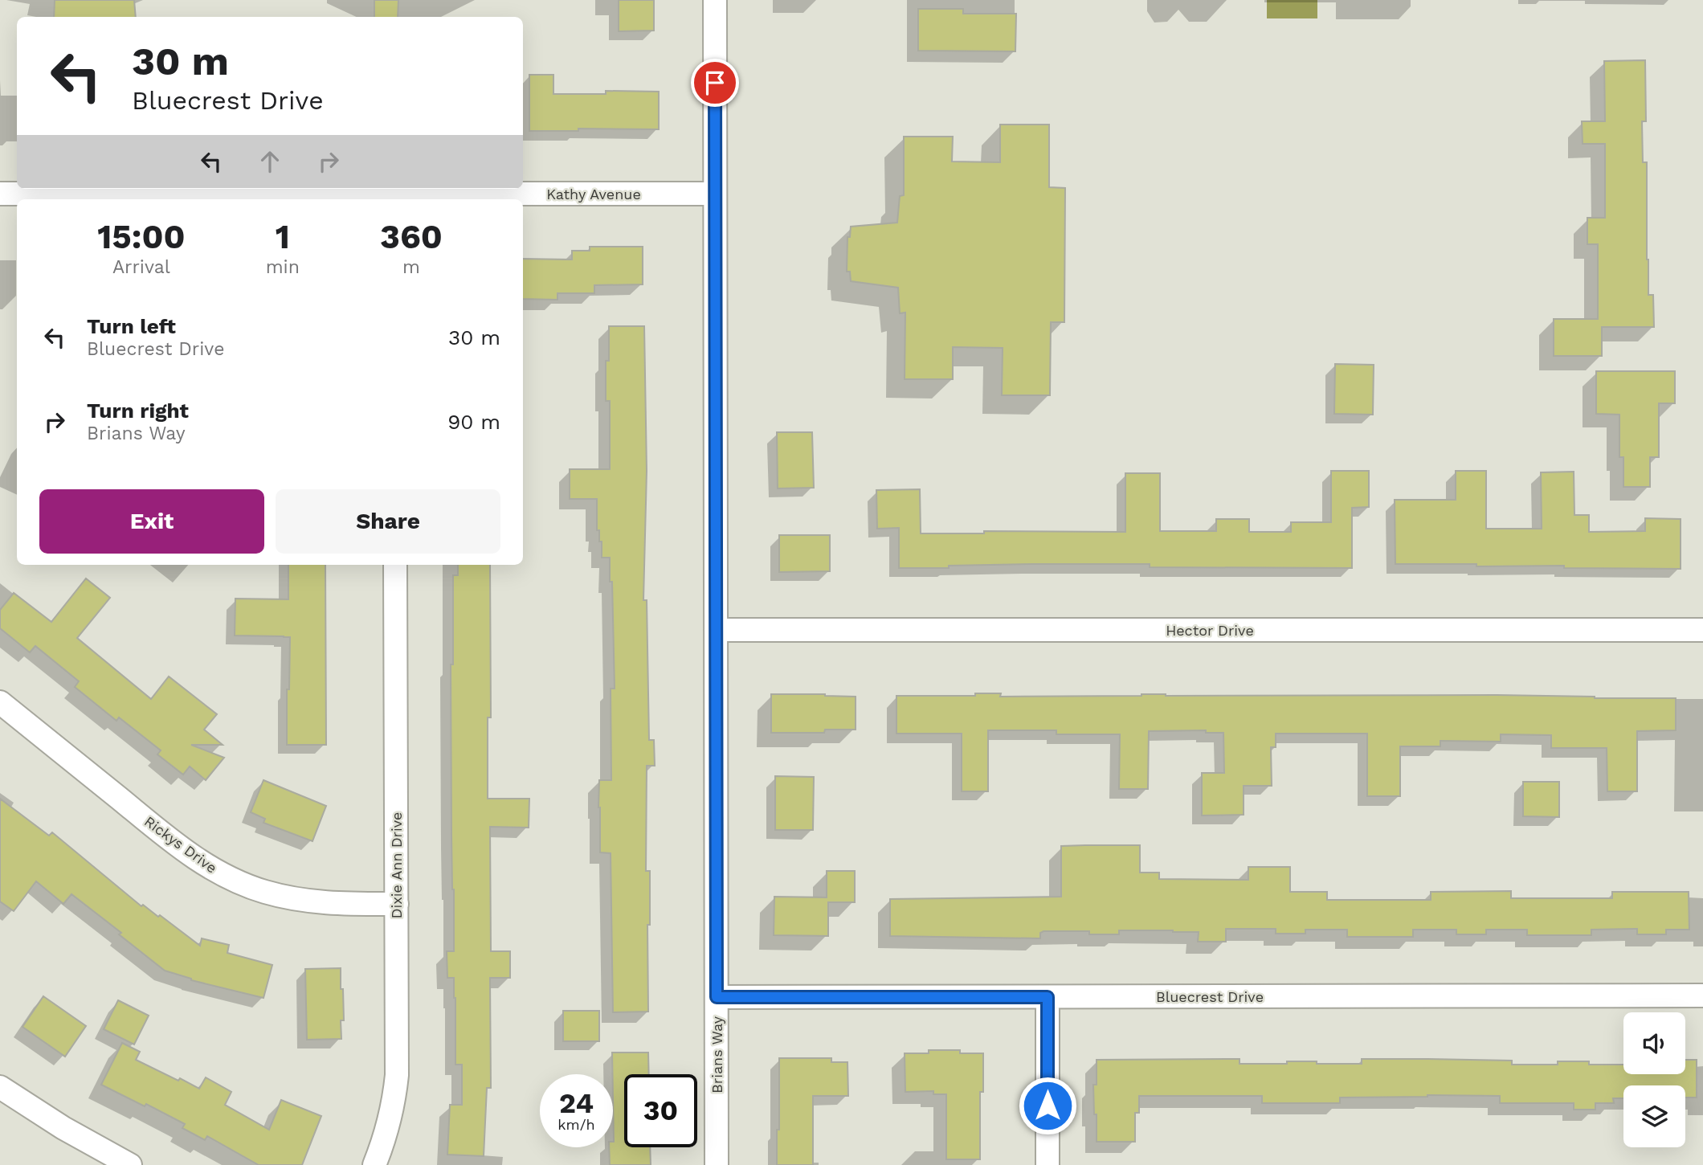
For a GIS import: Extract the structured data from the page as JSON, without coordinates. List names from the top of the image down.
{
  "streets": {
    "street": [
      "Kathy Avenue",
      "Hector Drive",
      "Rickys Drive",
      "Dixie Ann Drive",
      "Bluecrest Drive",
      "Brians Way"
    ]
  },
  "crossings": [
    ["Kathy Avenue", "Brians Way"],
    ["Hector Drive", "Brians Way"],
    ["Rickys Drive", "Dixie Ann Drive"],
    ["Bluecrest Drive", "Brians Way"]
  ],
  "page": {
    "turn": ["30 m", "Bluecrest Drive"],
    "eta": [
      "15:00",
      "Arrival",
      "1",
      "min",
      "360",
      "m"
    ],
    "list": [
      {
        "name": "Turn left",
        "note": "Bluecrest Drive",
        "value": "30 m"
      },
      {
        "name": "Turn right",
        "note": "Brians Way",
        "value": "90 m"
      }
    ],
    "buttons": ["Exit", "Share"],
    "speed": "24 km/h",
    "limit": "30"
  }
}
